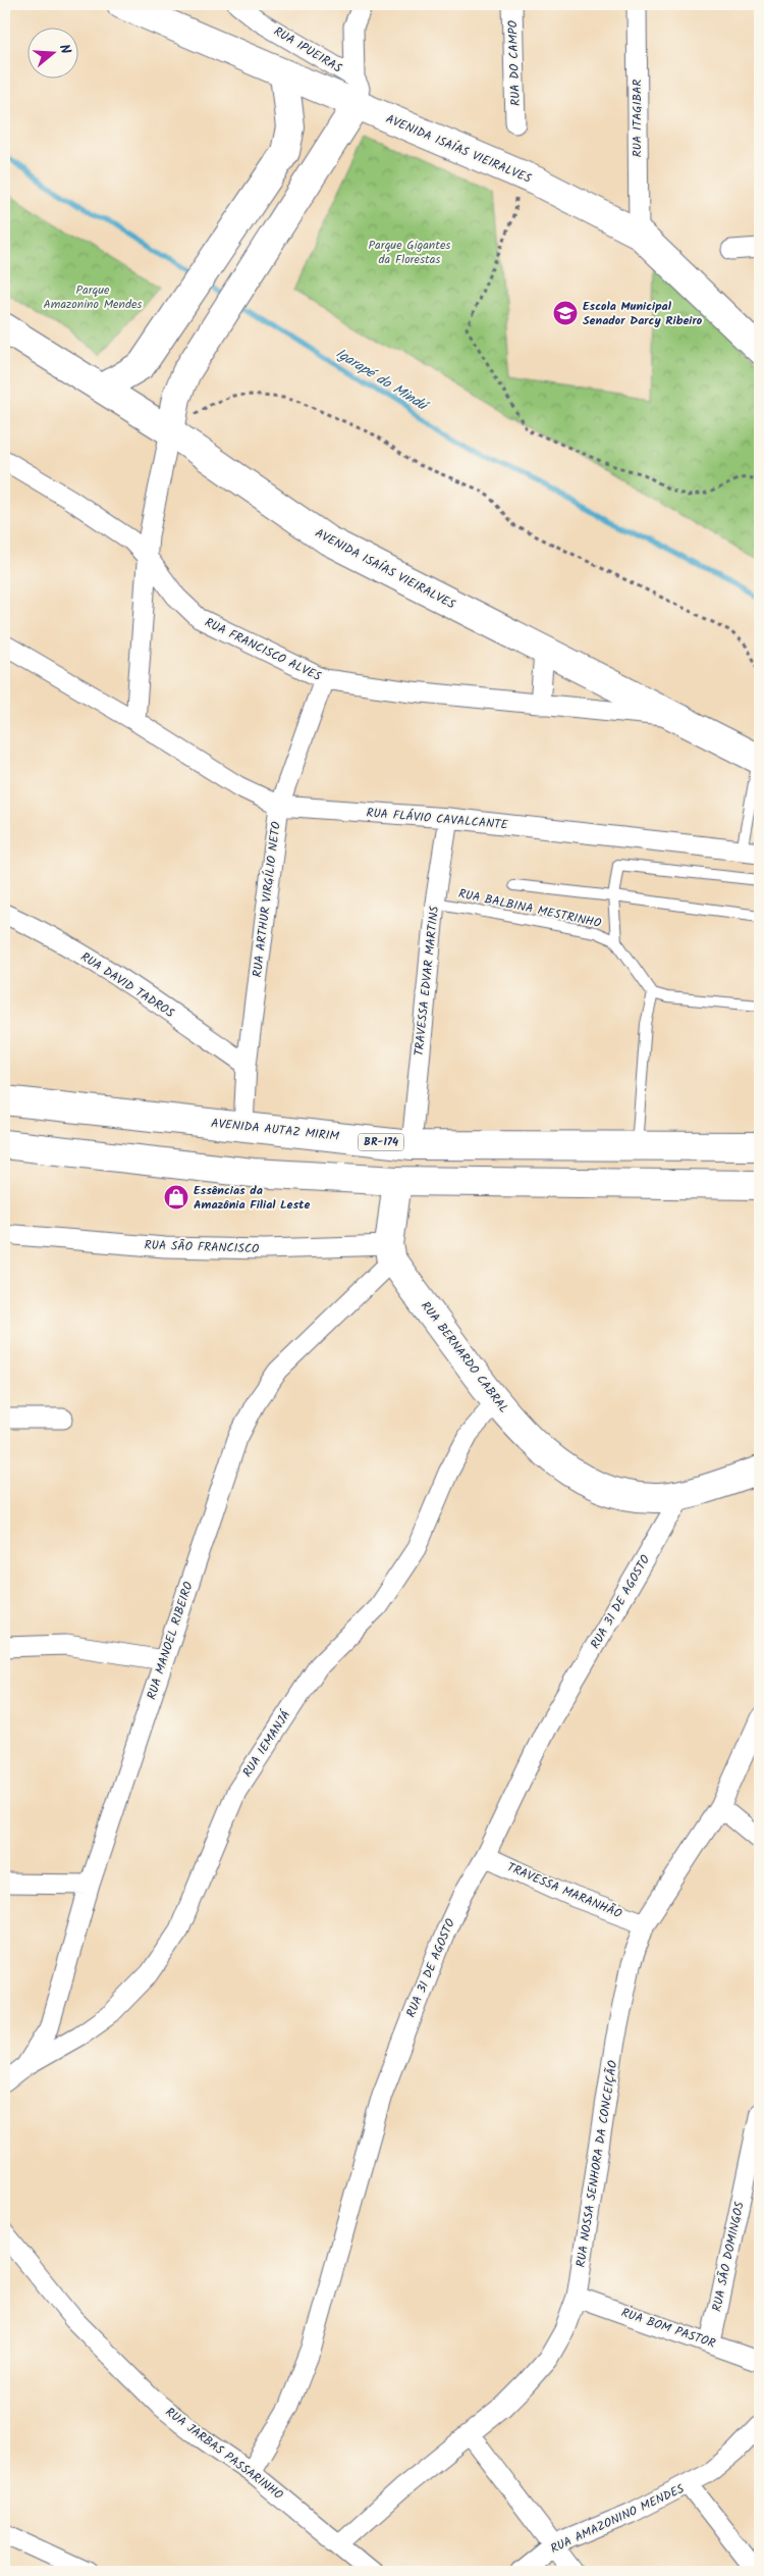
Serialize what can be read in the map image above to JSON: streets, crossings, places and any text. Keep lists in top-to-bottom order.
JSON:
{
  "streets": {
    "main road": [
      "AVENIDA ISAÍAS VIEIRALVES",
      "AVENIDA AUTAZ MIRIM",
      "BR-174",
      "RUA BERNARDO CABRAL"
    ],
    "street": [
      "RUA IPUEIRAS",
      "RUA DO CAMPO",
      "RUA ITAGIBAR",
      "RUA FRANCISCO ALVES",
      "RUA FLÁVIO CAVALCANTE",
      "RUA ARTHUR VIRGÍLIO NETO",
      "TRAVESSA EDVAR MARTINS",
      "RUA DAVID TADROS",
      "RUA SÃO FRANCISCO",
      "RUA 31 DE AGOSTO",
      "RUA MANOEL RIBEIRO",
      "RUA IEMANJÁ",
      "TRAVESSA MARANHÃO",
      "RUA NOSSA SENHORA DA CONCEIÇÃO",
      "RUA SÃO DOMINGOS",
      "RUA BOM PASTOR",
      "RUA JARBAS PASSARINHO",
      "RUA AMAZONINO MENDES"
    ],
    "lane": ["RUA BALBINA MESTRINHO"]
  },
  "crossings": [
    ["RUA IPUEIRAS", "AVENIDA ISAÍAS VIEIRALVES"],
    ["RUA ITAGIBAR", "AVENIDA ISAÍAS VIEIRALVES"],
    ["AVENIDA ISAÍAS VIEIRALVES", "RUA FRANCISCO ALVES"],
    ["RUA FRANCISCO ALVES", "RUA ARTHUR VIRGÍLIO NETO"],
    ["RUA FLÁVIO CAVALCANTE", "RUA ARTHUR VIRGÍLIO NETO"],
    ["RUA FLÁVIO CAVALCANTE", "TRAVESSA EDVAR MARTINS"],
    ["RUA ARTHUR VIRGÍLIO NETO", "RUA DAVID TADROS"],
    ["RUA ARTHUR VIRGÍLIO NETO", "AVENIDA AUTAZ MIRIM"],
    ["RUA BALBINA MESTRINHO", "TRAVESSA EDVAR MARTINS"],
    ["TRAVESSA EDVAR MARTINS", "AVENIDA AUTAZ MIRIM"],
    ["RUA SÃO FRANCISCO", "RUA BERNARDO CABRAL"],
    ["RUA SÃO FRANCISCO", "RUA MANOEL RIBEIRO"],
    ["RUA BERNARDO CABRAL", "RUA 31 DE AGOSTO"],
    ["RUA BERNARDO CABRAL", "RUA MANOEL RIBEIRO"],
    ["RUA BERNARDO CABRAL", "RUA IEMANJÁ"],
    ["RUA 31 DE AGOSTO", "TRAVESSA MARANHÃO"],
    ["RUA 31 DE AGOSTO", "RUA JARBAS PASSARINHO"],
    ["RUA MANOEL RIBEIRO", "RUA IEMANJÁ"],
    ["TRAVESSA MARANHÃO", "RUA NOSSA SENHORA DA CONCEIÇÃO"],
    ["RUA NOSSA SENHORA DA CONCEIÇÃO", "RUA BOM PASTOR"],
    ["RUA NOSSA SENHORA DA CONCEIÇÃO", "RUA JARBAS PASSARINHO"],
    ["RUA SÃO DOMINGOS", "RUA BOM PASTOR"]
  ],
  "water": ["Igarapé do Mindú"],
  "parks": ["Parque Gigantes da Florestas", "Parque Amazonino Mendes"],
  "places": {
    "school or university": ["Escola Municipal Senador Darcy Ribeiro"],
    "shop": ["Essências da Amazônia Filial Leste"]
  },
  "north": "right"
}
